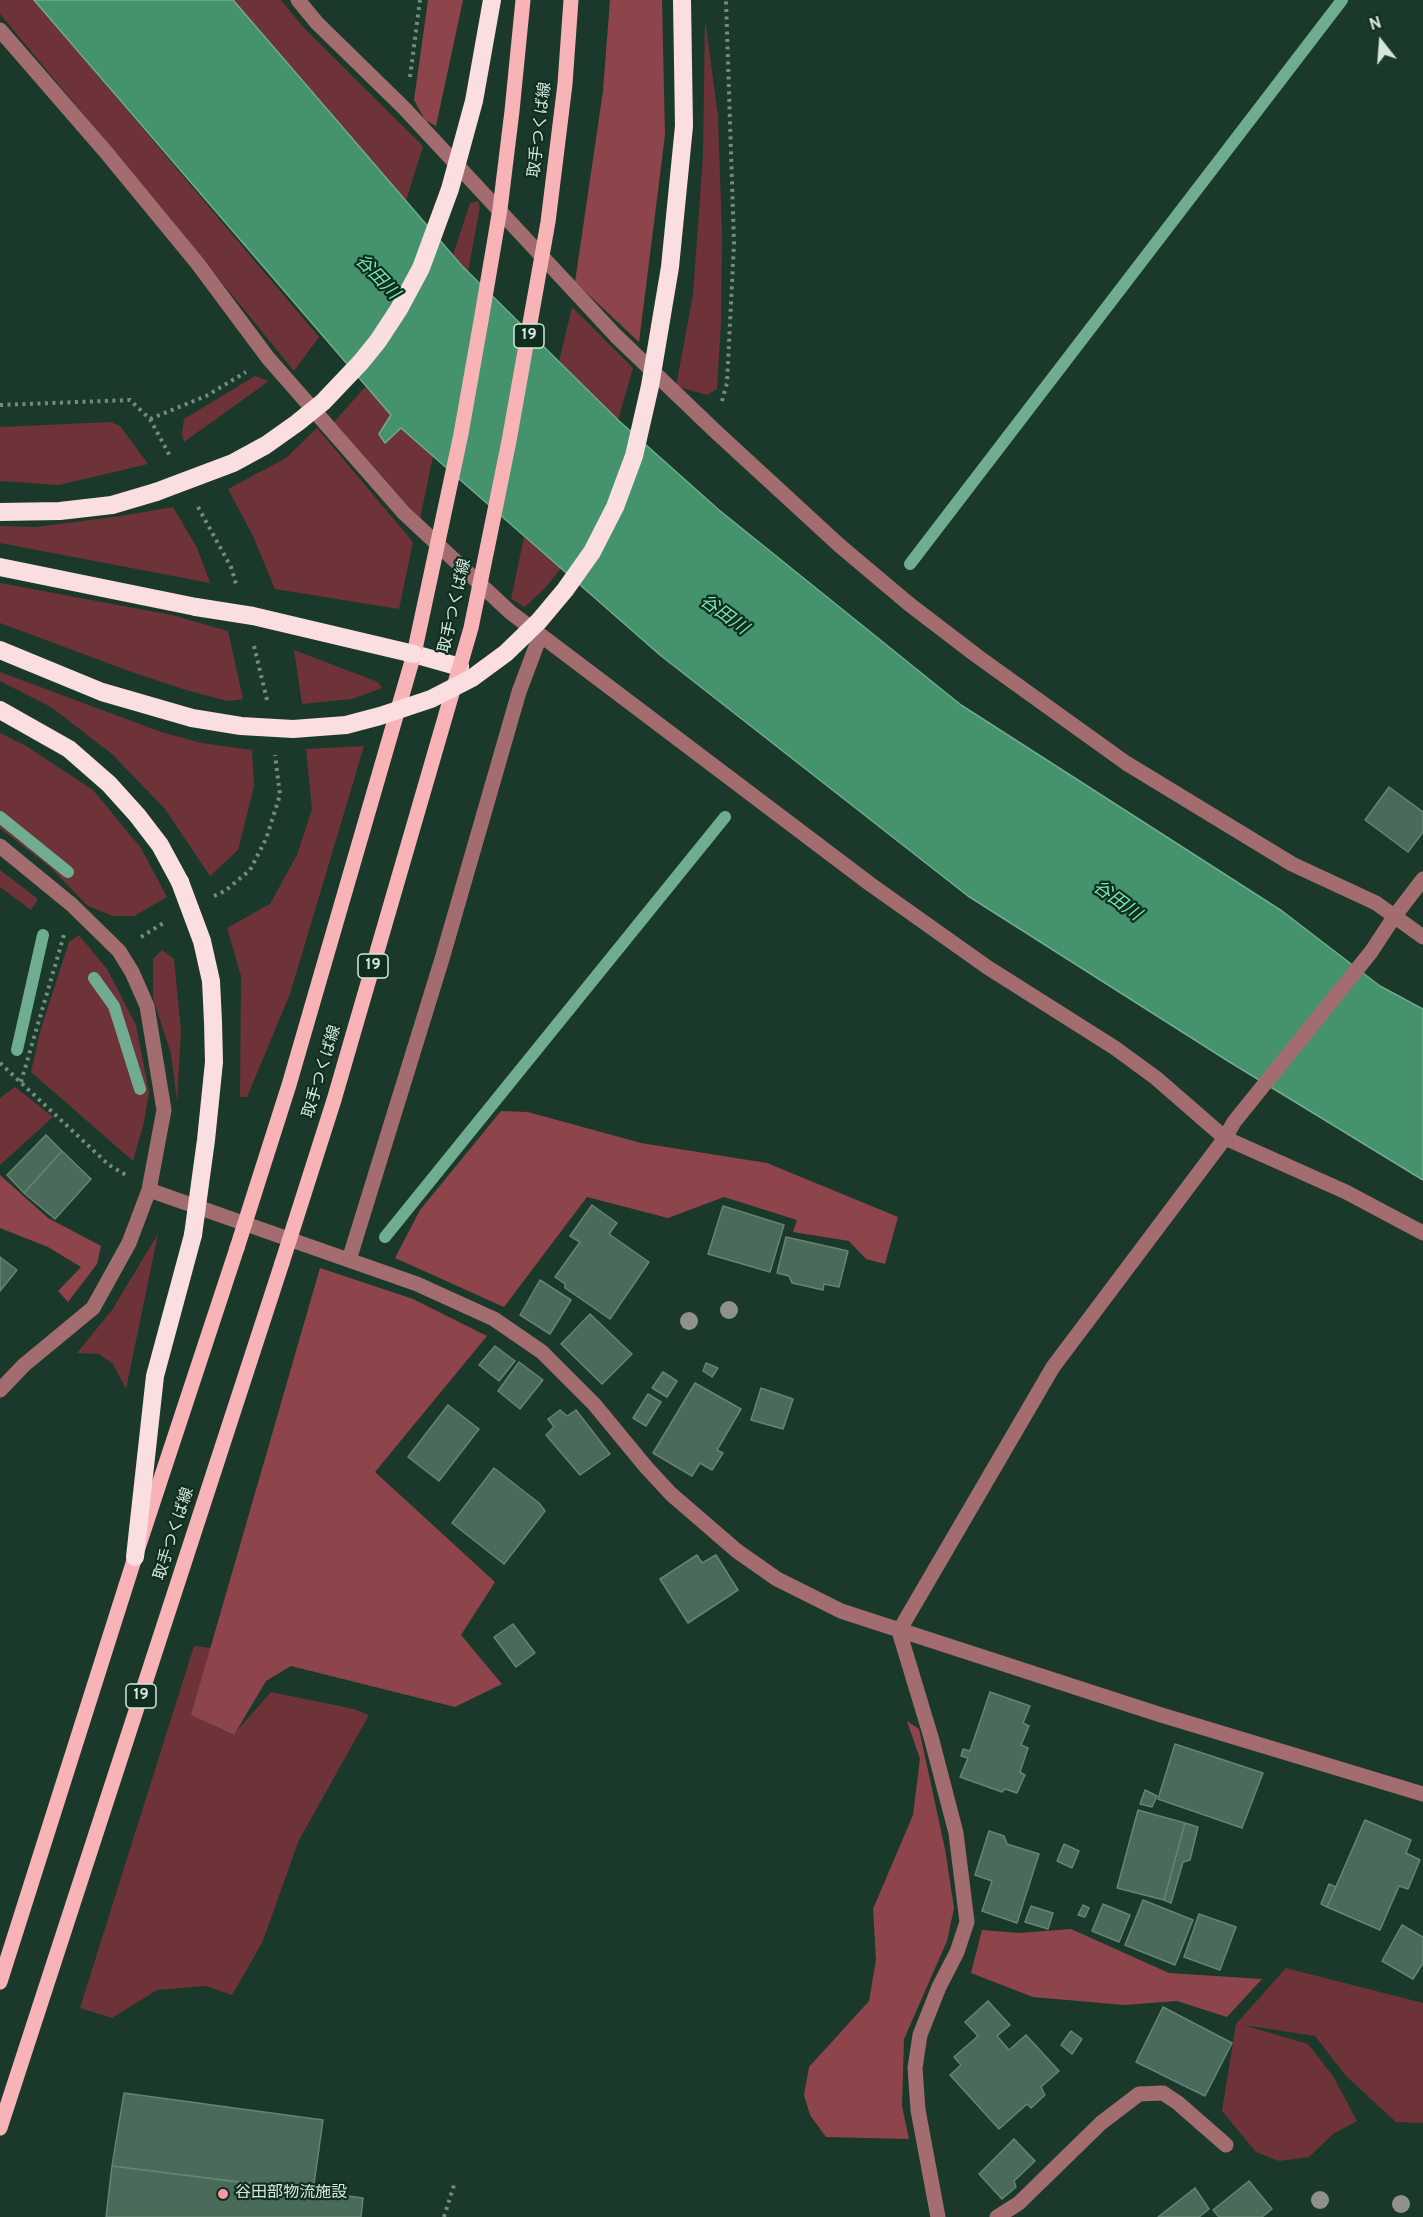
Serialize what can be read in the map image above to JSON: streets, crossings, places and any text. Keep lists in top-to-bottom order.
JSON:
{
  "streets": {
    "main road": ["取手つくば線", "19"]
  },
  "water": ["谷田川"],
  "places": ["谷田部物流施設"],
  "north": "top"
}
